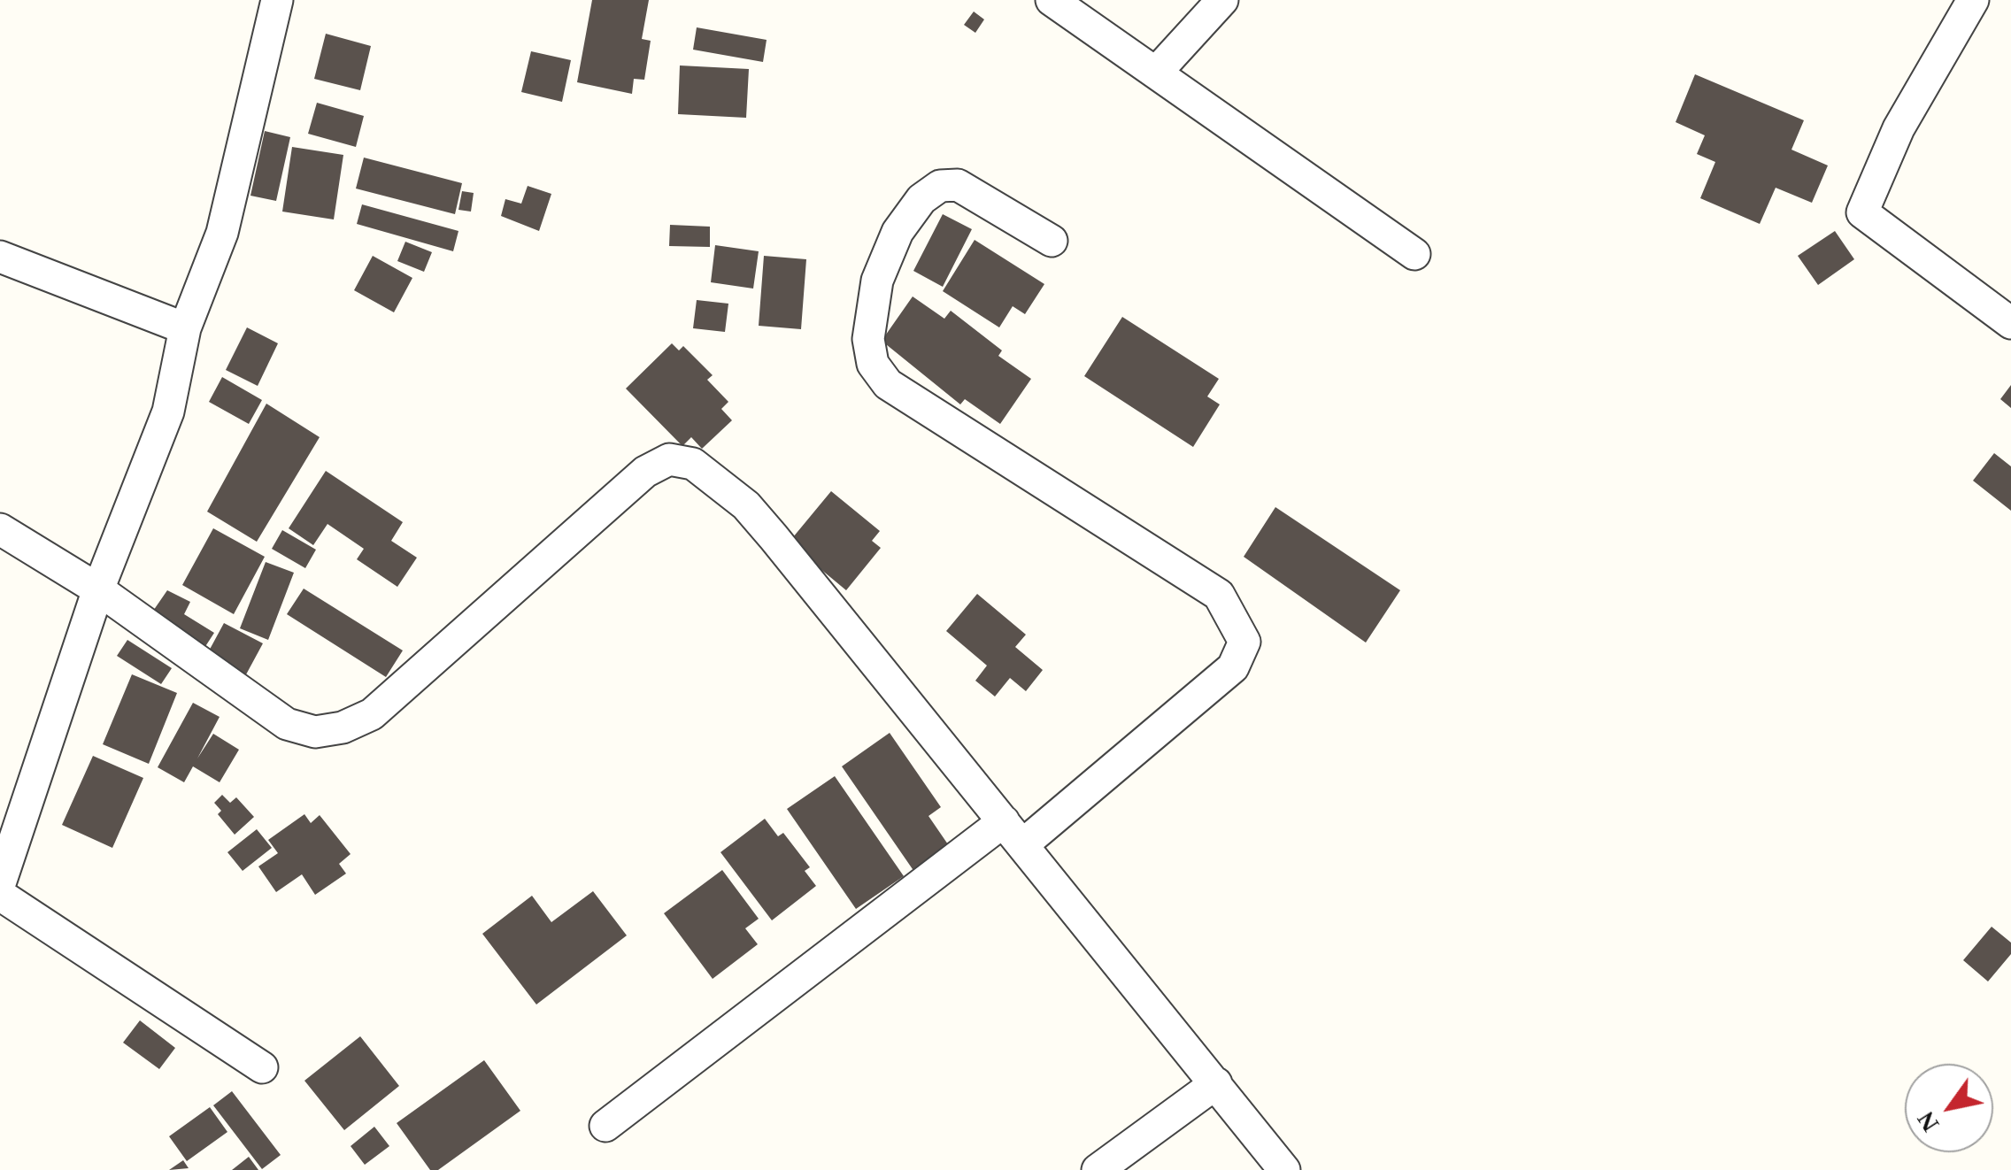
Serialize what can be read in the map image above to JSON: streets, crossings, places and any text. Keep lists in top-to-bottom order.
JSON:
{
  "north": "bottom left"
}
